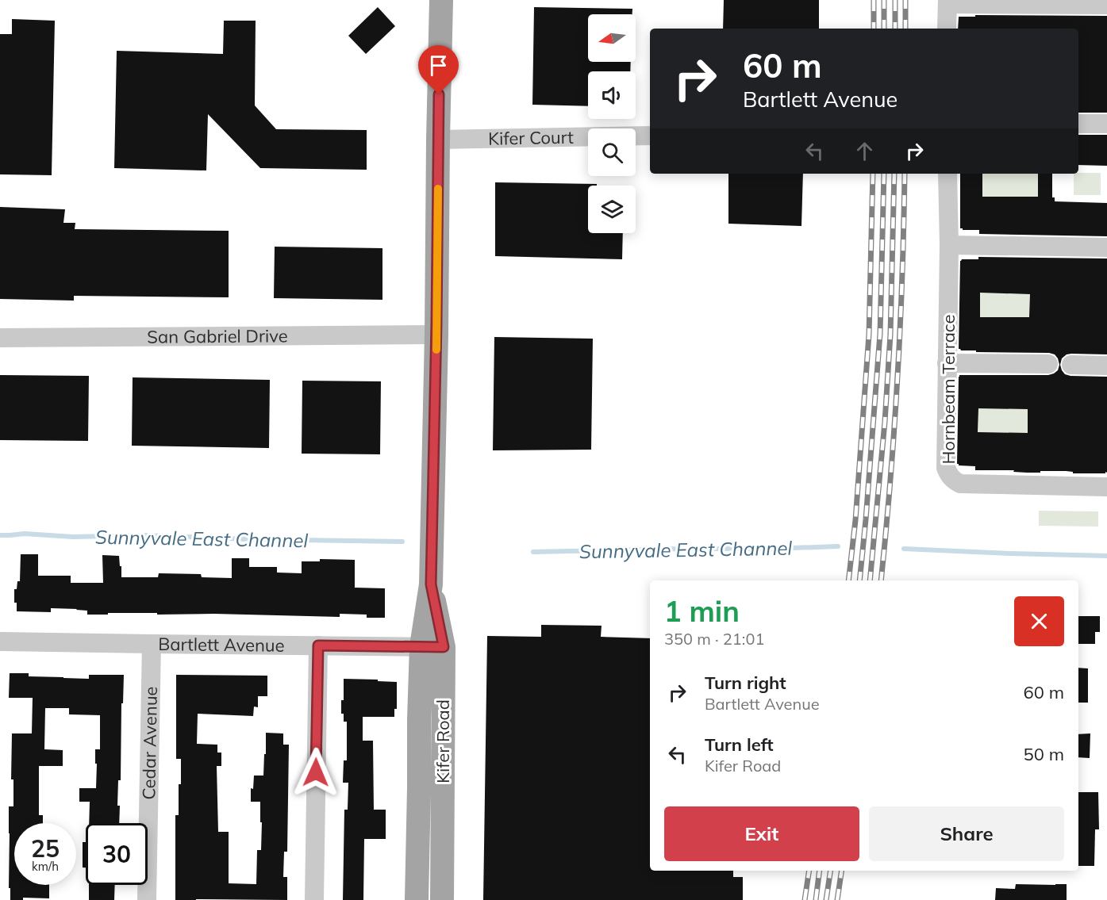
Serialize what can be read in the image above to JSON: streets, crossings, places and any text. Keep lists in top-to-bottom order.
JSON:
{
  "streets": {
    "main road": ["Kifer Road"],
    "street": [
      "Kifer Court",
      "San Gabriel Drive",
      "Hornbeam Terrace",
      "Bartlett Avenue",
      "Cedar Avenue"
    ]
  },
  "crossings": [
    ["Kifer Court", "Kifer Road"],
    ["San Gabriel Drive", "Kifer Road"],
    ["Bartlett Avenue", "Kifer Road"],
    ["Bartlett Avenue", "Cedar Avenue"]
  ],
  "water": ["Sunnyvale East Channel"],
  "north": "left",
  "page": {
    "turn": ["60 m", "Bartlett Avenue"],
    "heading": ["1 min", "350 m · 21:01"],
    "list": [
      {
        "name": "Turn right",
        "note": "Bartlett Avenue",
        "value": "60 m"
      },
      {
        "name": "Turn left",
        "note": "Kifer Road",
        "value": "50 m"
      }
    ],
    "buttons": ["Exit", "Share"],
    "speed": "25 km/h",
    "limit": "30"
  }
}
